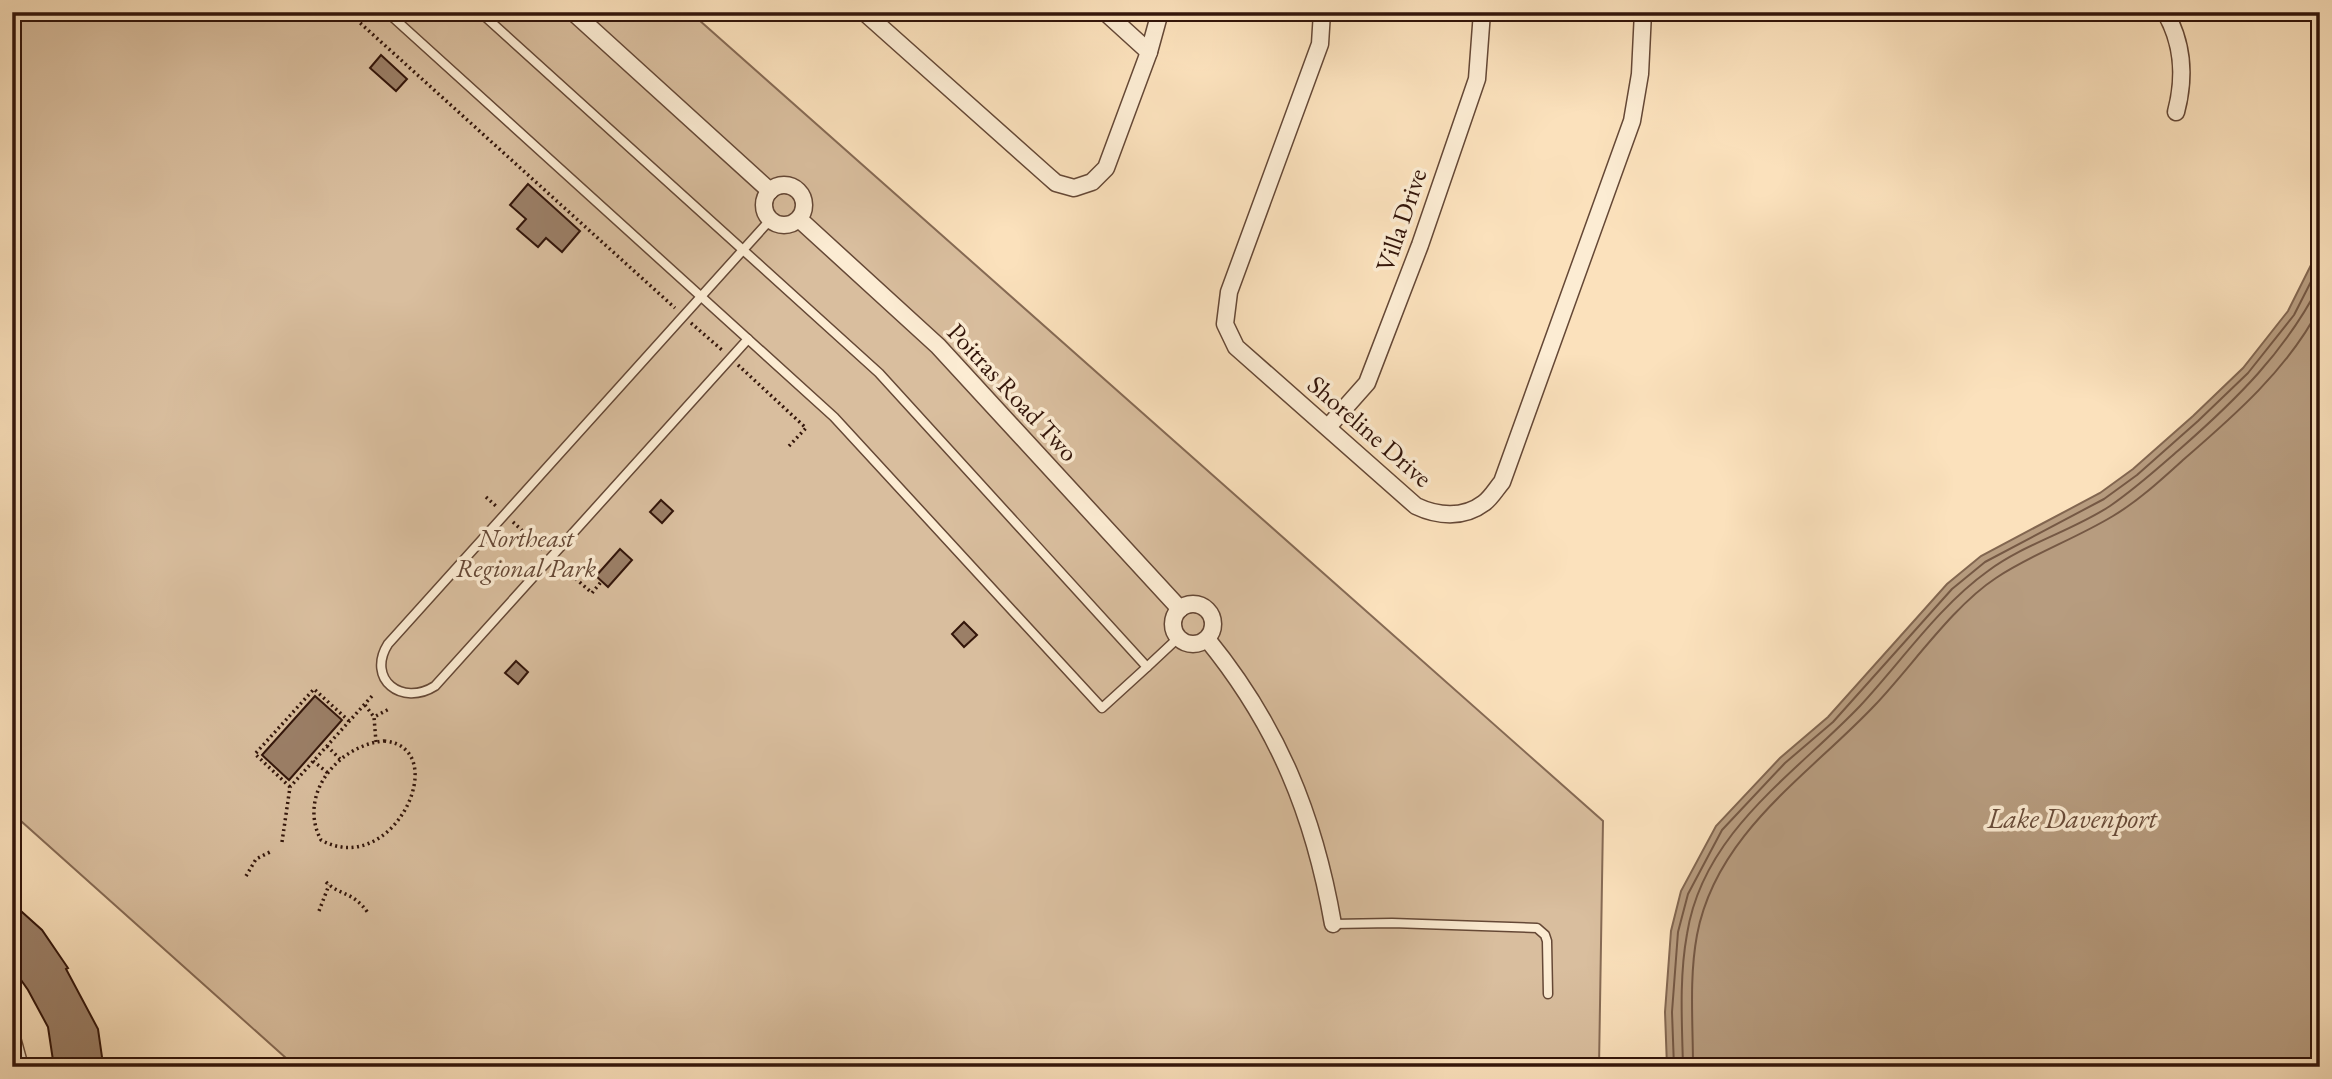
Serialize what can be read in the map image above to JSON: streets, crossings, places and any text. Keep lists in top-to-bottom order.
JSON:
{
  "streets": {
    "street": ["Villa Drive", "Poitras Road Two", "Shoreline Drive"]
  },
  "crossings": [
    ["Villa Drive", "Shoreline Drive"]
  ],
  "water": ["Lake Davenport"],
  "parks": ["Northeast Regional Park"]
}
